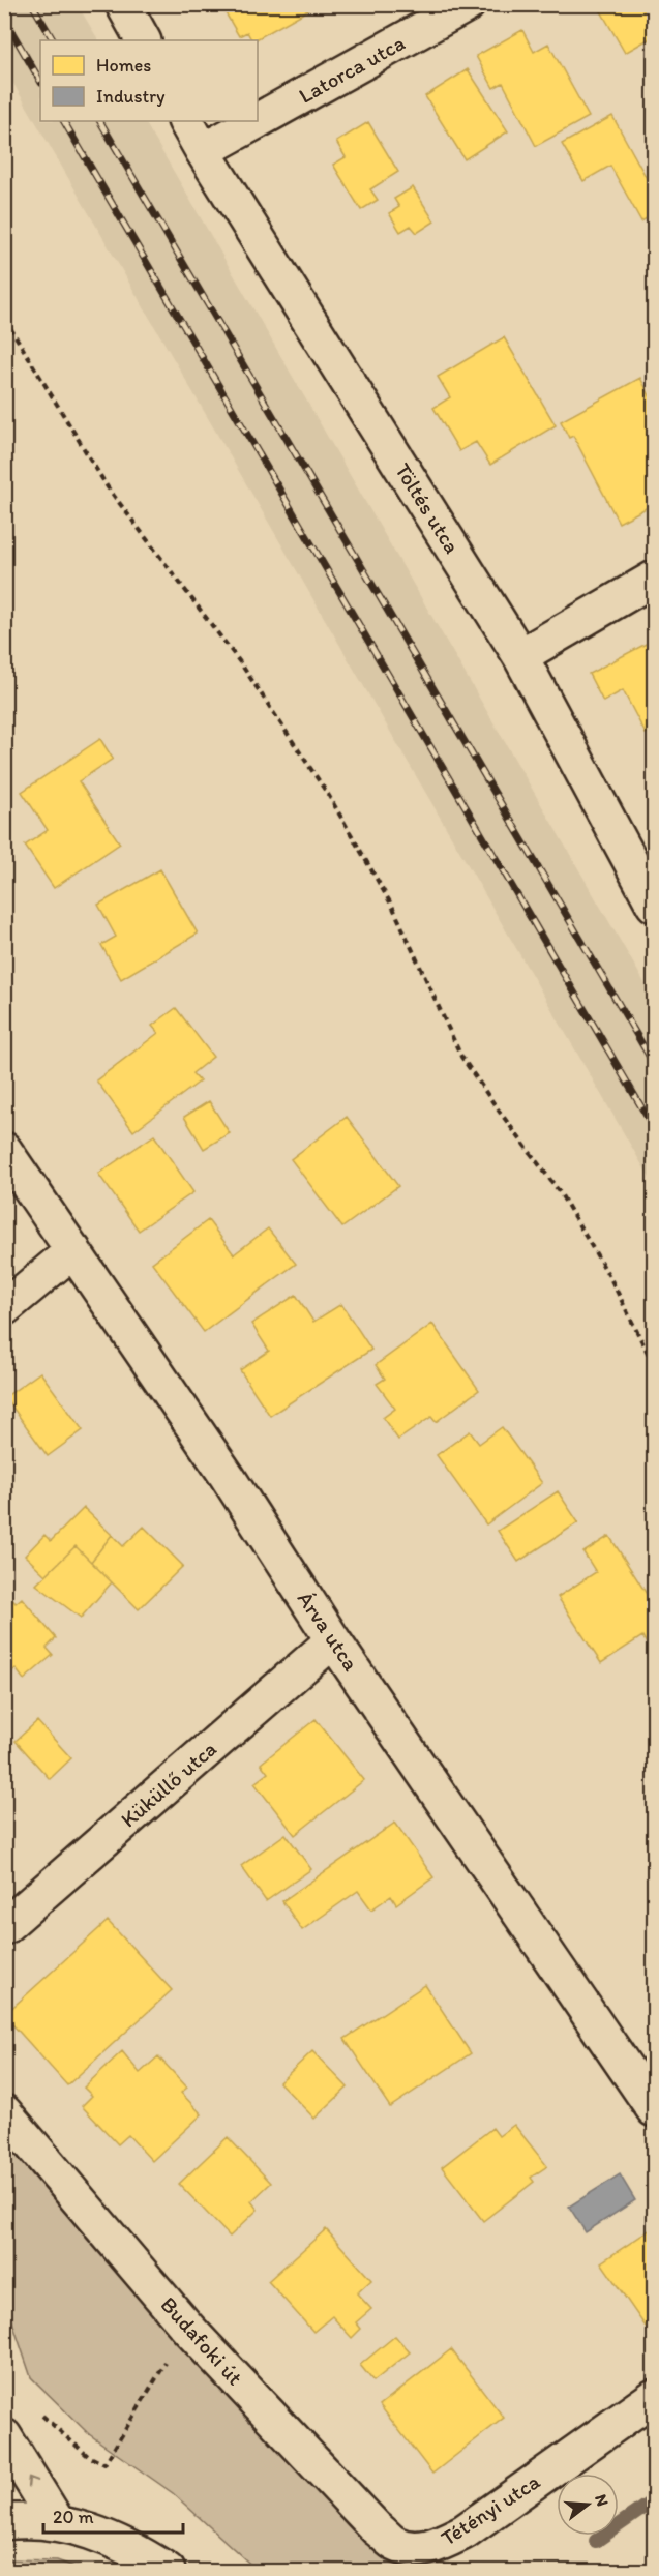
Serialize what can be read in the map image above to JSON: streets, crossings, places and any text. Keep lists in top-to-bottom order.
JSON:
{
  "streets": {
    "street": [
      "Latorca utca",
      "Töltés utca",
      "Árva utca",
      "Küküllő utca",
      "Budafoki út",
      "Tétényi utca"
    ]
  },
  "crossings": [
    ["Latorca utca", "Töltés utca"],
    ["Árva utca", "Küküllő utca"],
    ["Budafoki út", "Tétényi utca"]
  ],
  "legend": ["Homes", "Industry"],
  "scale_bar": "20 m",
  "north": "right"
}
